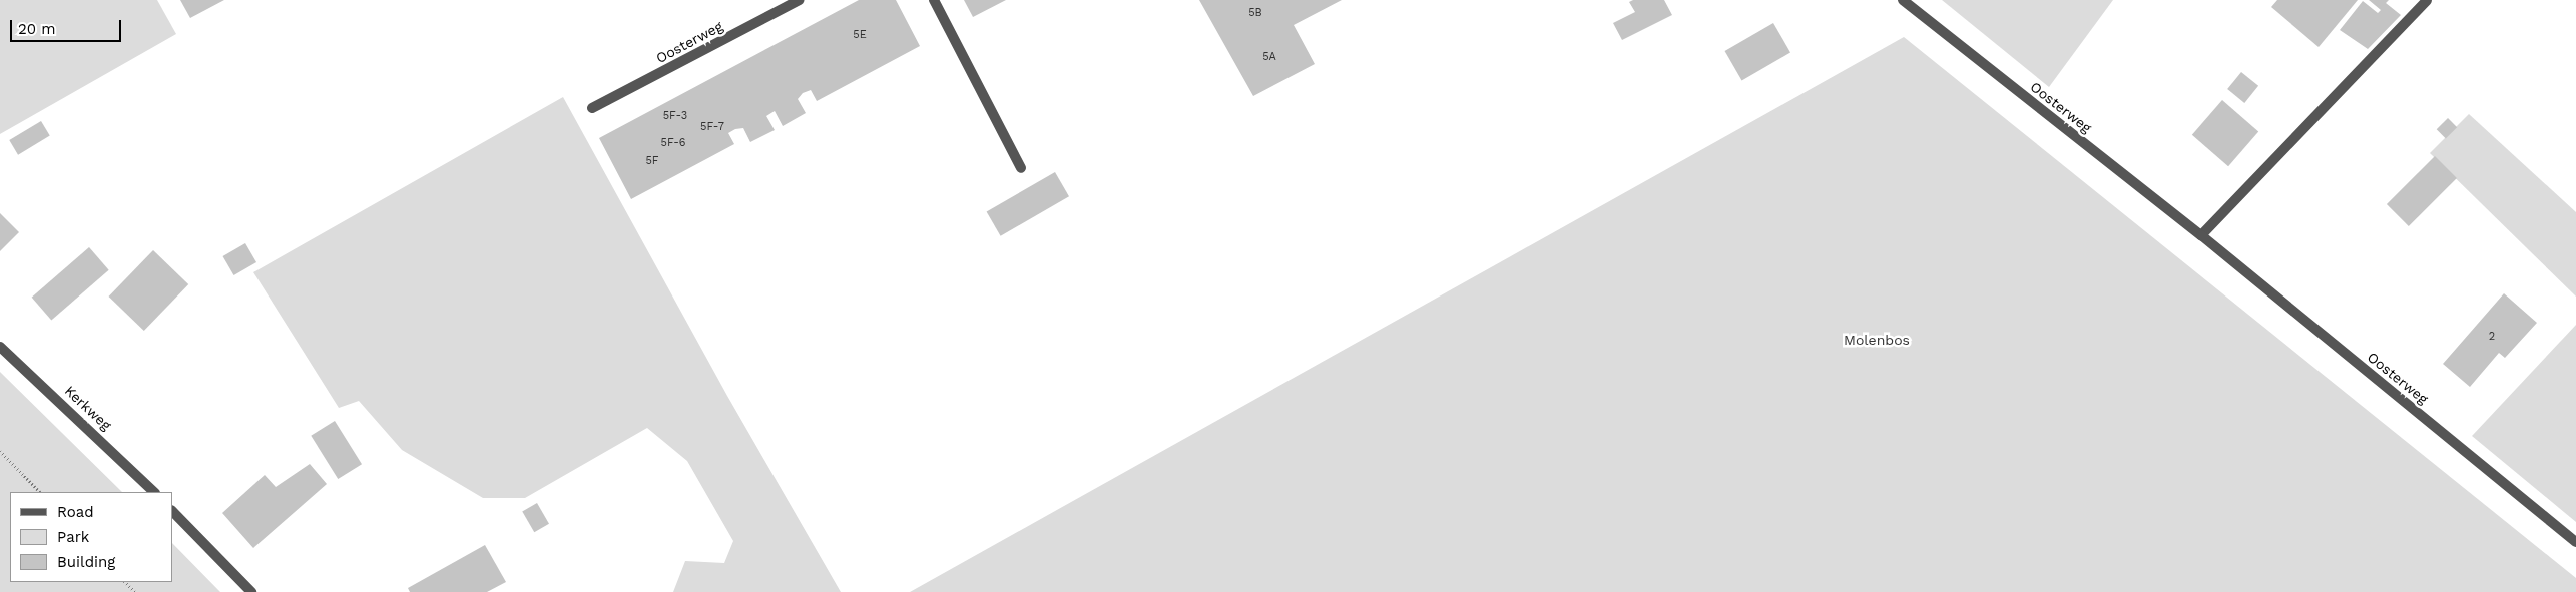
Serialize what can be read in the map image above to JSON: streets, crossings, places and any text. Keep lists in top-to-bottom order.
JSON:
{
  "streets": {
    "street": ["Oosterweg", "Kerkweg"]
  },
  "parks": ["Molenbos"],
  "house_numbers": [
    "5B",
    "5E",
    "5A",
    "5F-3",
    "5F-7",
    "5F-6",
    "5F",
    "2"
  ],
  "legend": ["Road", "Park", "Building"],
  "scale_bar": "20 m"
}
